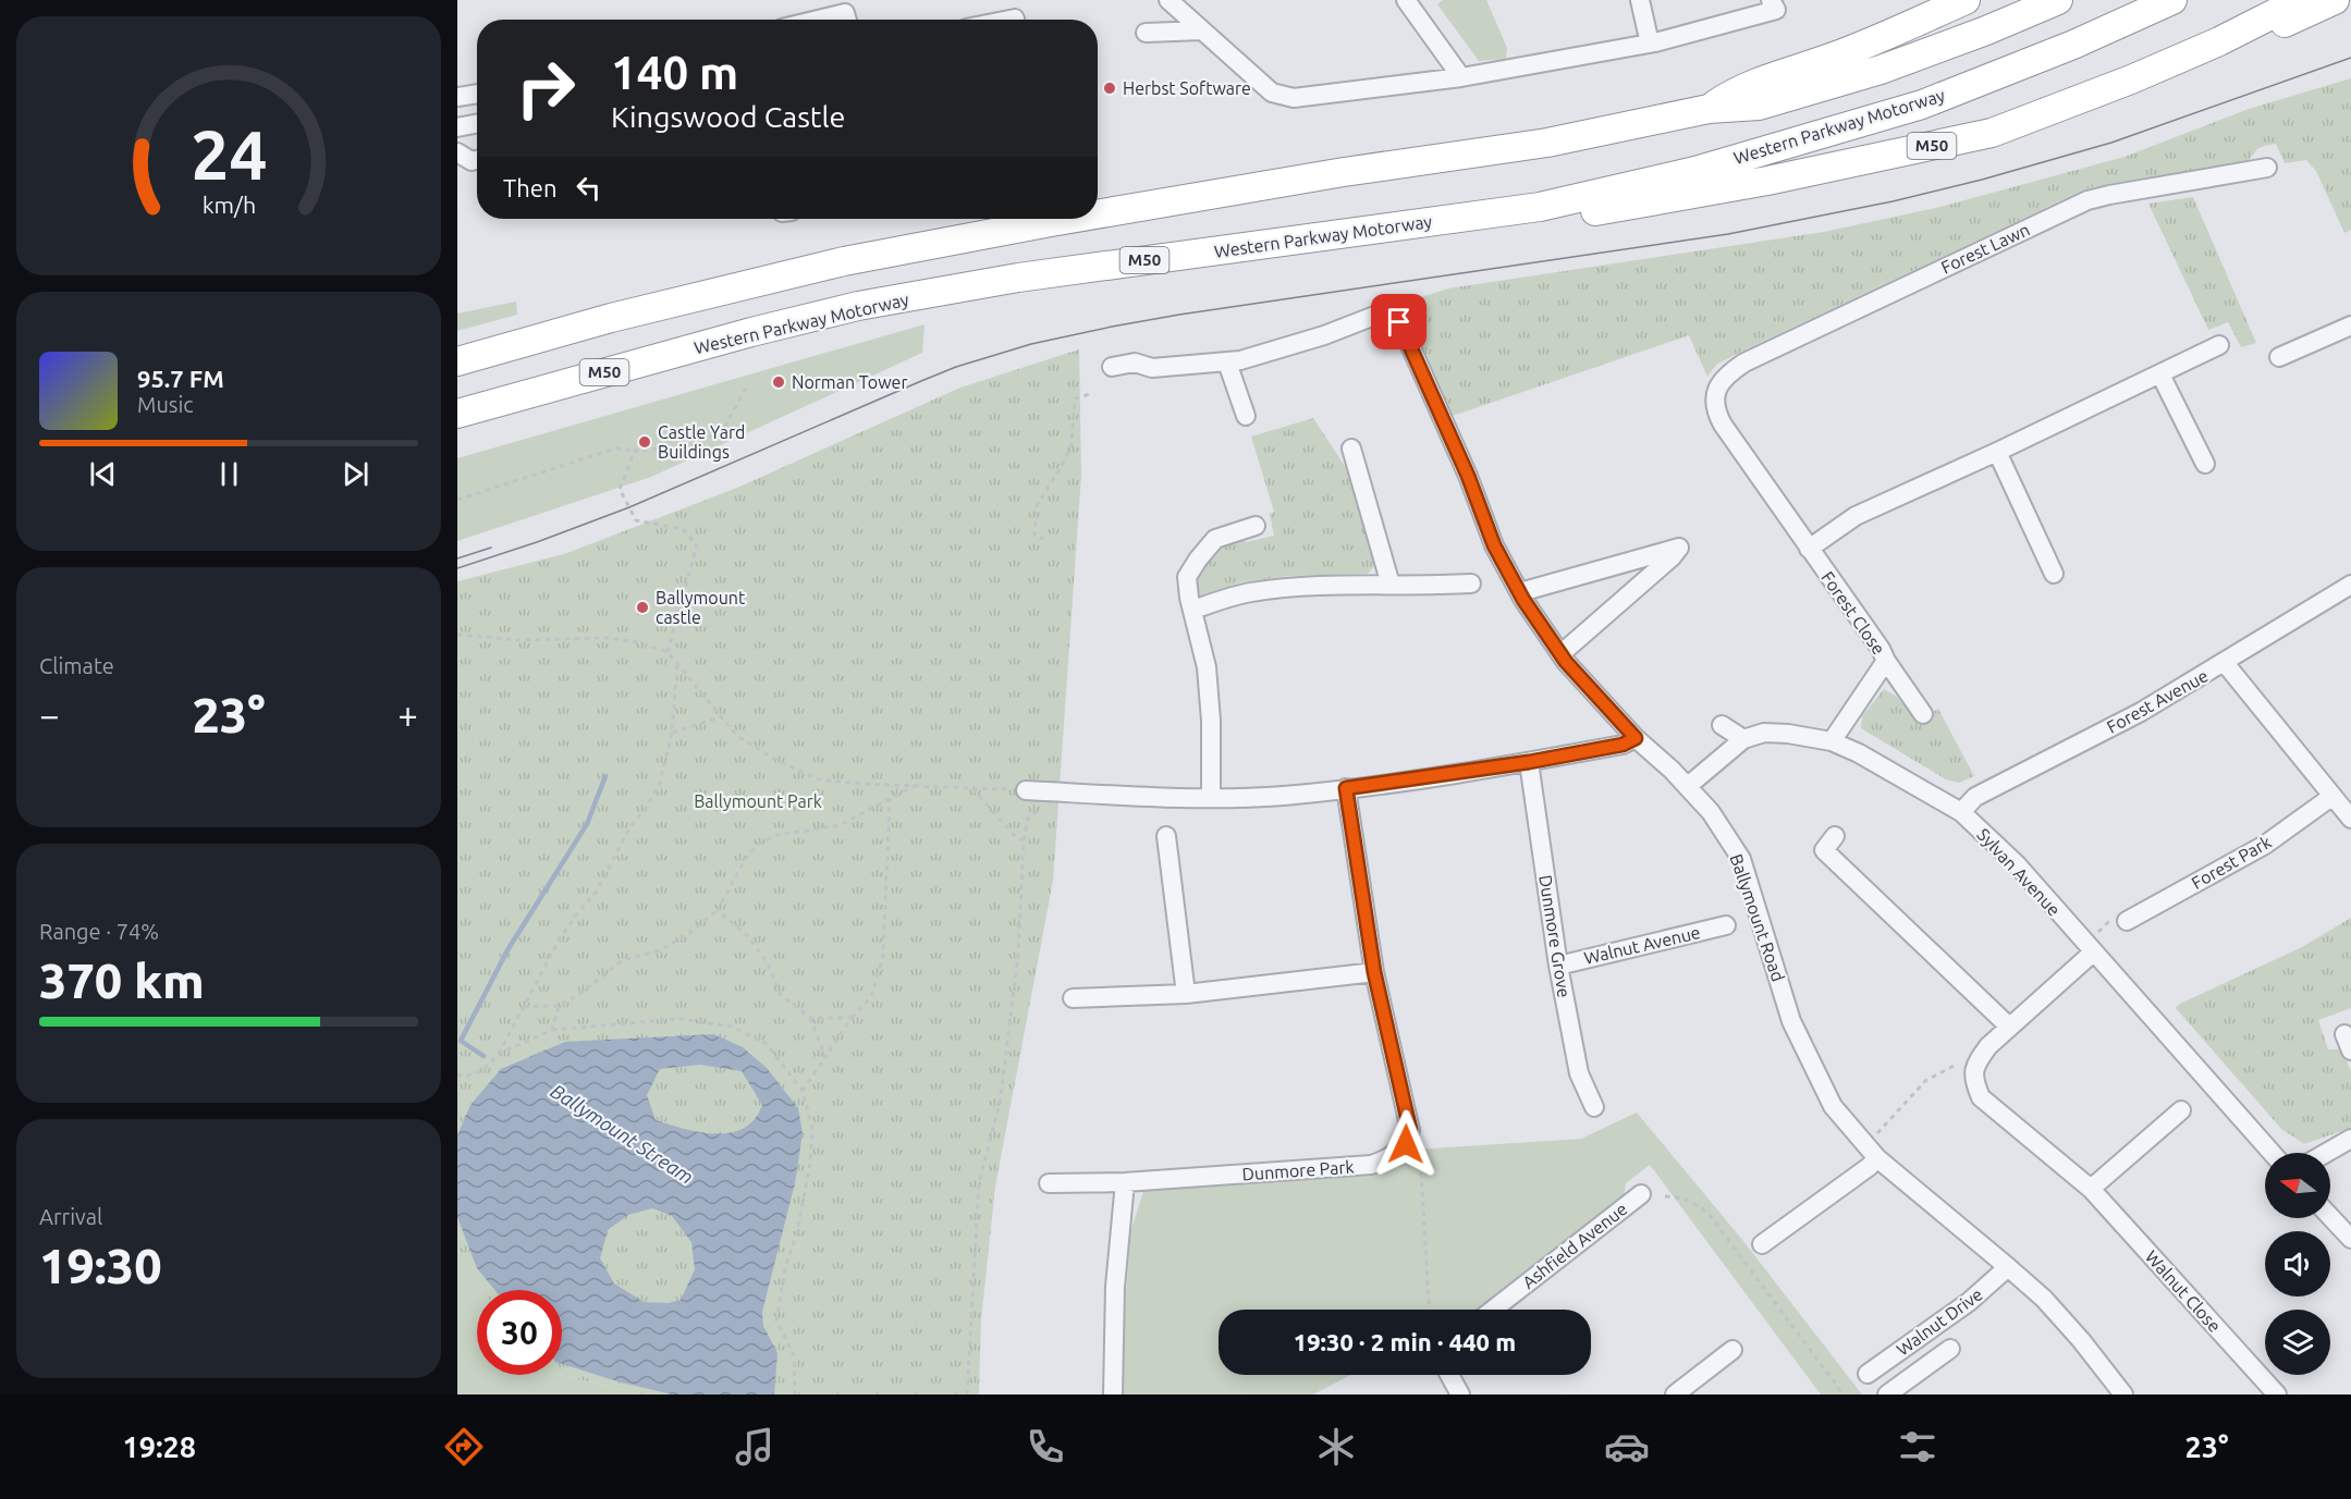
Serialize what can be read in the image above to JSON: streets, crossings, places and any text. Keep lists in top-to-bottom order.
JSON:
{
  "streets": {
    "highway": ["Western Parkway Motorway", "M50"],
    "street": [
      "Forest Lawn",
      "Forest Close",
      "Forest Avenue",
      "Forest Park",
      "Sylvan Avenue",
      "Ballymount Road",
      "Dunmore Grove",
      "Walnut Avenue",
      "Dunmore Park",
      "Ashfield Avenue",
      "Walnut Close",
      "Walnut Drive"
    ]
  },
  "crossings": [
    ["Western Parkway Motorway", "M50"],
    ["Forest Lawn", "Forest Close"],
    ["Forest Close", "Sylvan Avenue"],
    ["Forest Avenue", "Sylvan Avenue"],
    ["Sylvan Avenue", "Ballymount Road"],
    ["Sylvan Avenue", "Walnut Close"],
    ["Ballymount Road", "Walnut Drive"],
    ["Dunmore Grove", "Walnut Avenue"]
  ],
  "water": ["Ballymount Stream"],
  "parks": ["Ballymount Park"],
  "places": [
    "Herbst Software",
    "Norman Tower",
    "Castle Yard Buildings",
    "Ballymount castle"
  ],
  "north": "left",
  "page": {
    "turn": ["140 m", "Kingswood Castle"],
    "then": "Then",
    "song": ["95.7 FM", "Music"],
    "tile": [
      "Climate",
      ["Range · 74%", "370 km"],
      ["Arrival", "19:30"]
    ],
    "heat": ["−", "23°", "+"],
    "limit": "30",
    "trip": "19:30 · 2 min · 440 m",
    "tabs": ["19:28", "23°"],
    "gauge": ["24", "km/h"]
  }
}
